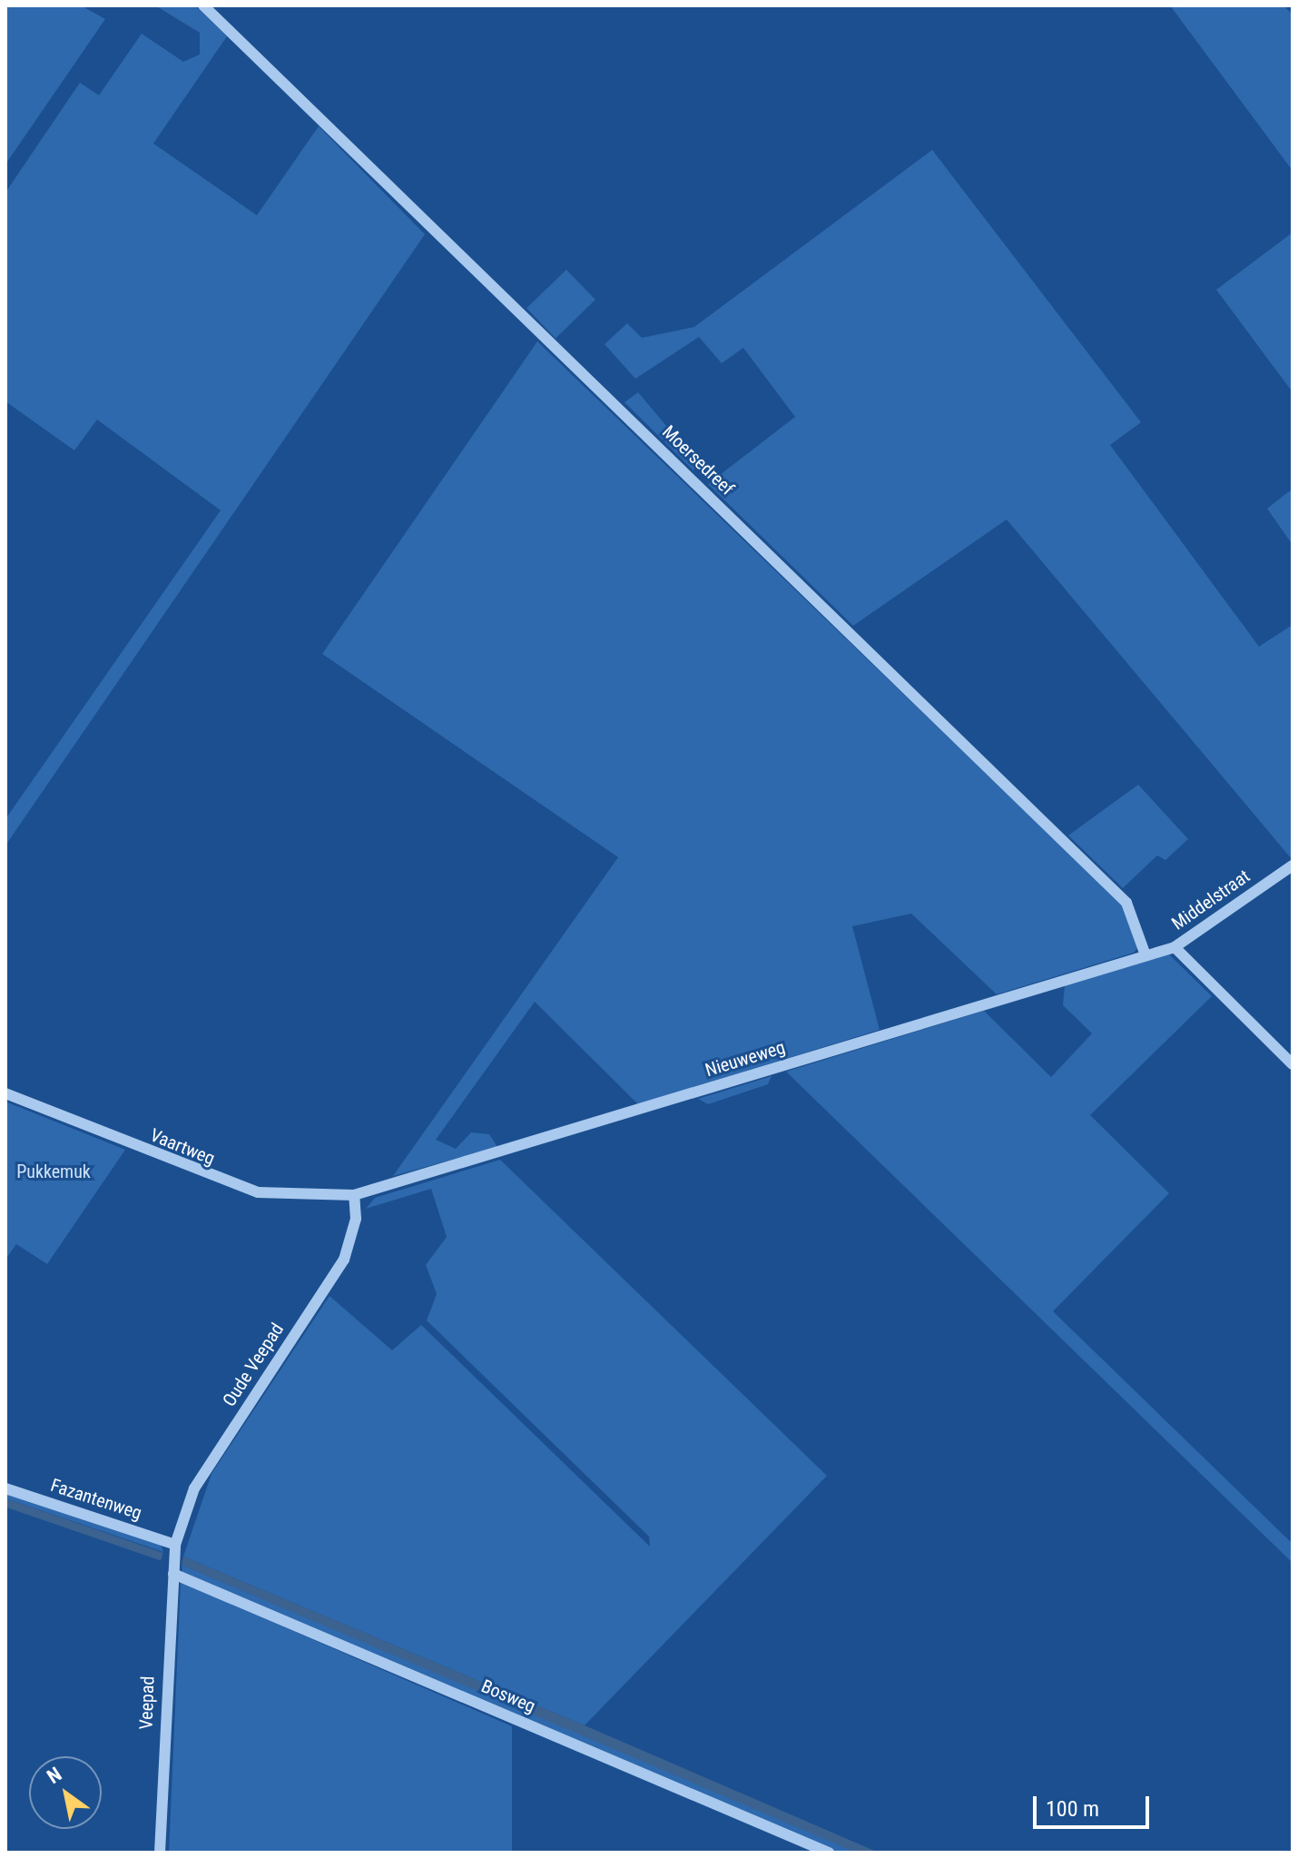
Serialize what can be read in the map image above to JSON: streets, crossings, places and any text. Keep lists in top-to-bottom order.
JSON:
{
  "streets": {
    "street": [
      "Moersedreef",
      "Middelstraat",
      "Nieuweweg",
      "Vaartweg",
      "Oude Veepad",
      "Fazantenweg",
      "Bosweg",
      "Veepad"
    ]
  },
  "crossings": [
    ["Moersedreef", "Middelstraat"],
    ["Moersedreef", "Nieuweweg"],
    ["Middelstraat", "Nieuweweg"],
    ["Nieuweweg", "Vaartweg"],
    ["Nieuweweg", "Oude Veepad"],
    ["Vaartweg", "Oude Veepad"],
    ["Oude Veepad", "Fazantenweg"],
    ["Oude Veepad", "Veepad"],
    ["Fazantenweg", "Veepad"],
    ["Bosweg", "Veepad"]
  ],
  "parks": ["Pukkemuk"],
  "scale_bar": "100 m",
  "north": "top left"
}
